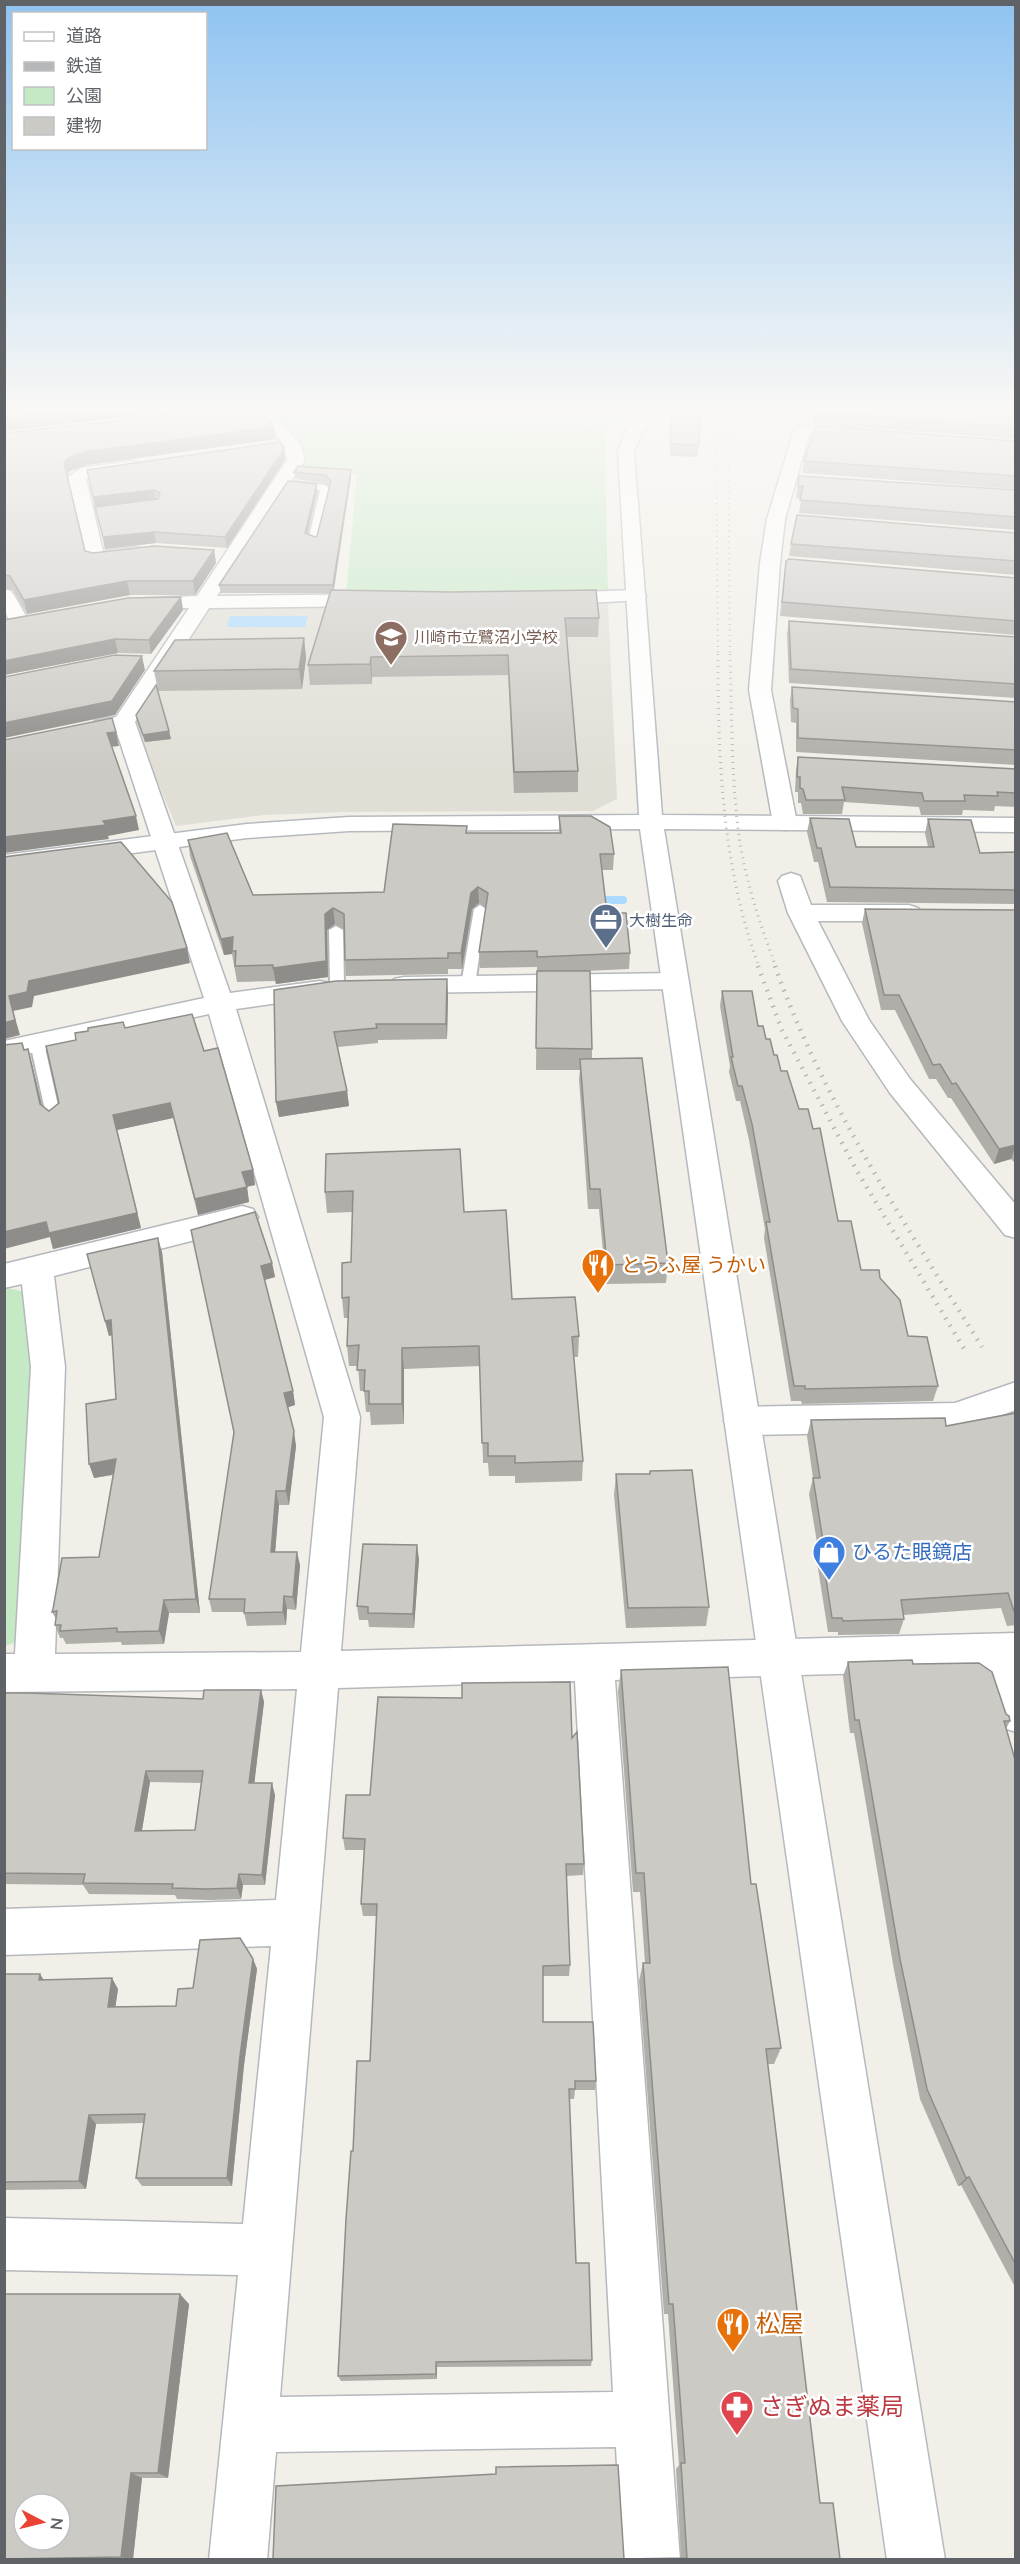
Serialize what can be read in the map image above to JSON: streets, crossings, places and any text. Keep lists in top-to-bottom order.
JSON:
{
  "places": {
    "school or university": ["川崎市立鷺沼小学校"],
    "office": ["大樹生命"],
    "restaurant": ["とうふ屋 うかい", "松屋"],
    "shop": ["ひるた眼鏡店"],
    "pharmacy": ["さぎぬま薬局"]
  },
  "legend": [
    "道路",
    "鉄道",
    "公園",
    "建物"
  ],
  "north": "right"
}
